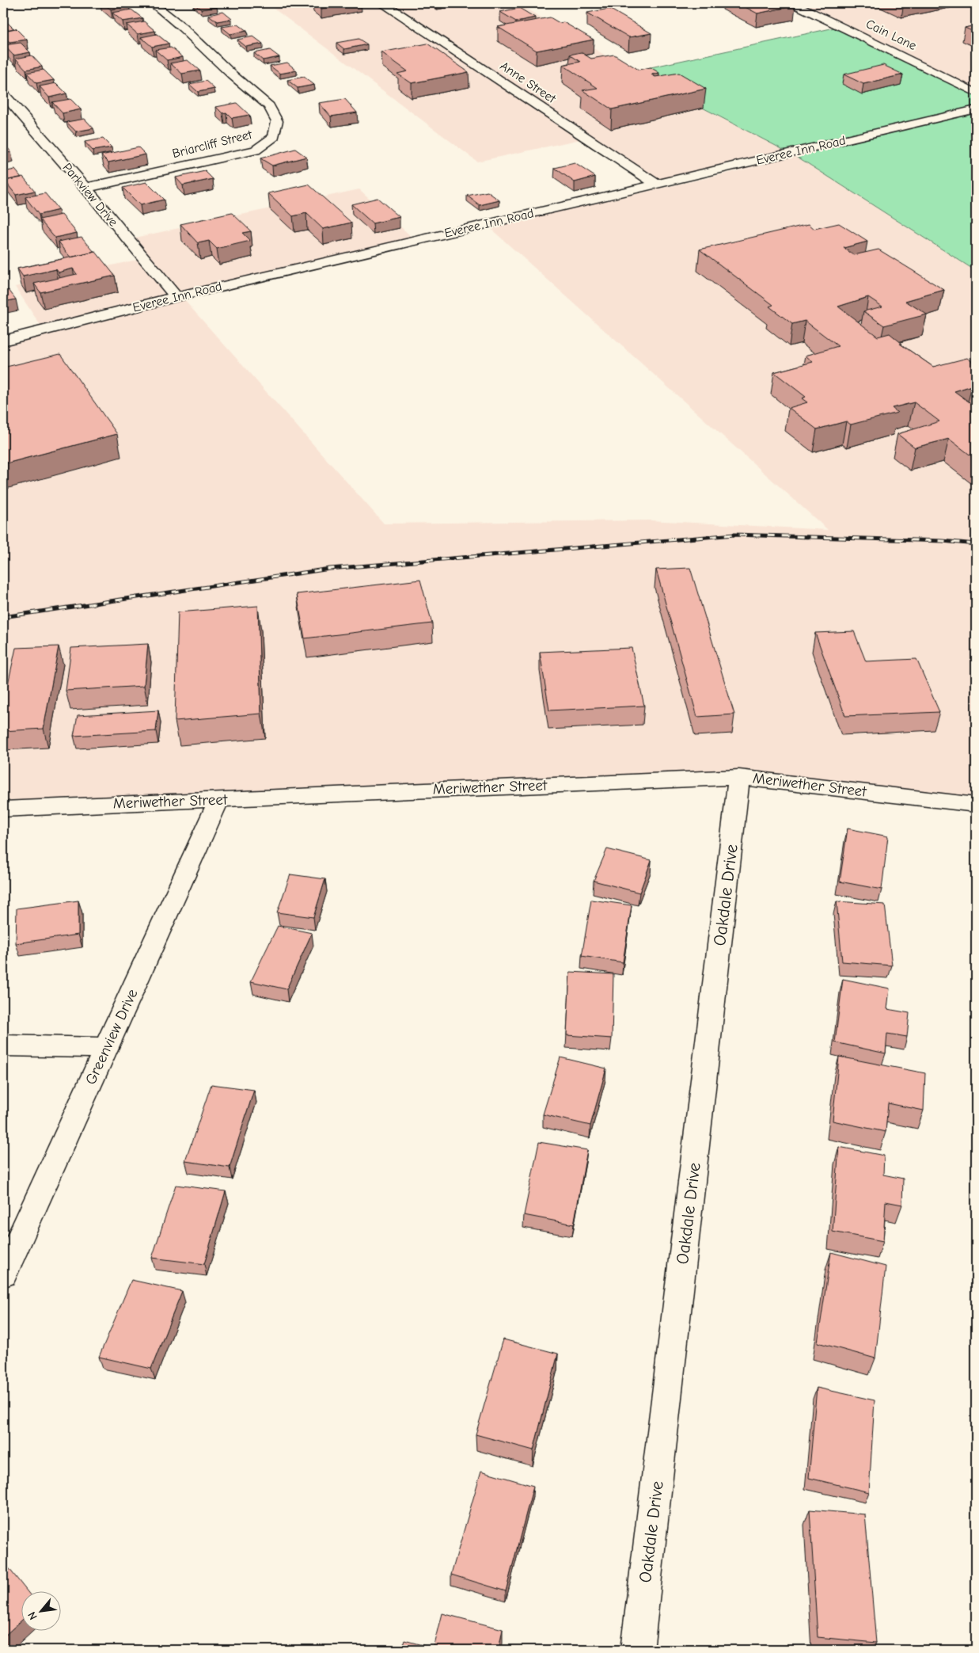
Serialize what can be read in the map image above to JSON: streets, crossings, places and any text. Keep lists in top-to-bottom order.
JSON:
{
  "streets": {
    "street": [
      "Cain Lane",
      "Anne Street",
      "Briarcliff Street",
      "Everee Inn Road",
      "Parkview Drive",
      "Meriwether Street",
      "Oakdale Drive",
      "Greenview Drive"
    ]
  },
  "crossings": [
    ["Anne Street", "Everee Inn Road"],
    ["Briarcliff Street", "Parkview Drive"],
    ["Everee Inn Road", "Parkview Drive"],
    ["Meriwether Street", "Oakdale Drive"],
    ["Meriwether Street", "Greenview Drive"]
  ],
  "north": "bottom left"
}
